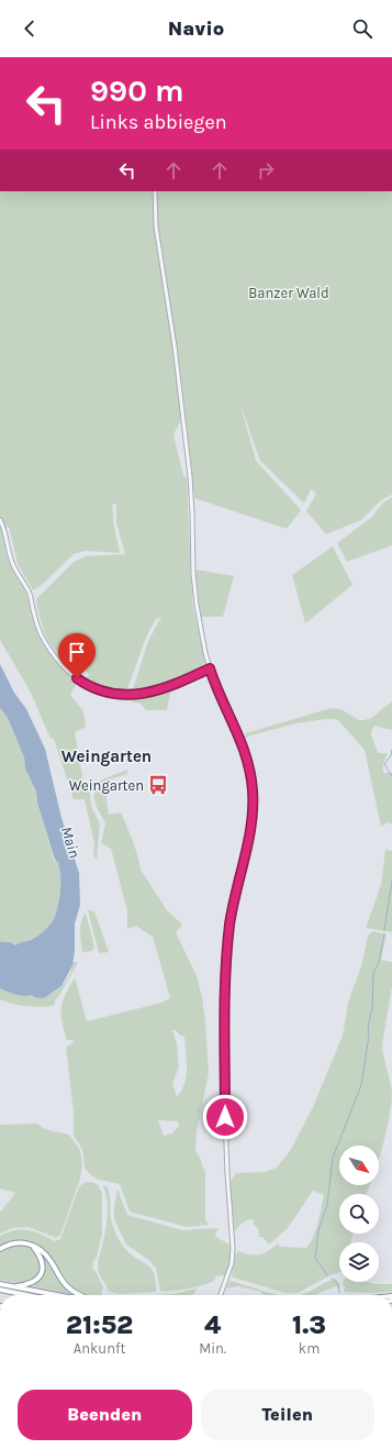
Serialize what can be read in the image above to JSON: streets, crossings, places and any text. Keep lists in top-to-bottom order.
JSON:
{
  "districts": ["Weingarten"],
  "water": ["Main"],
  "parks": ["Banzer Wald"],
  "places": {
    "bus stop": ["Weingarten"]
  },
  "north": "bottom right",
  "page": {
    "header": "Navio",
    "turn": ["990 m", "Links abbiegen"],
    "eta": [
      "21:52",
      "Ankunft",
      "4",
      "Min.",
      "1.3",
      "km"
    ],
    "buttons": ["Beenden", "Teilen"]
  }
}
